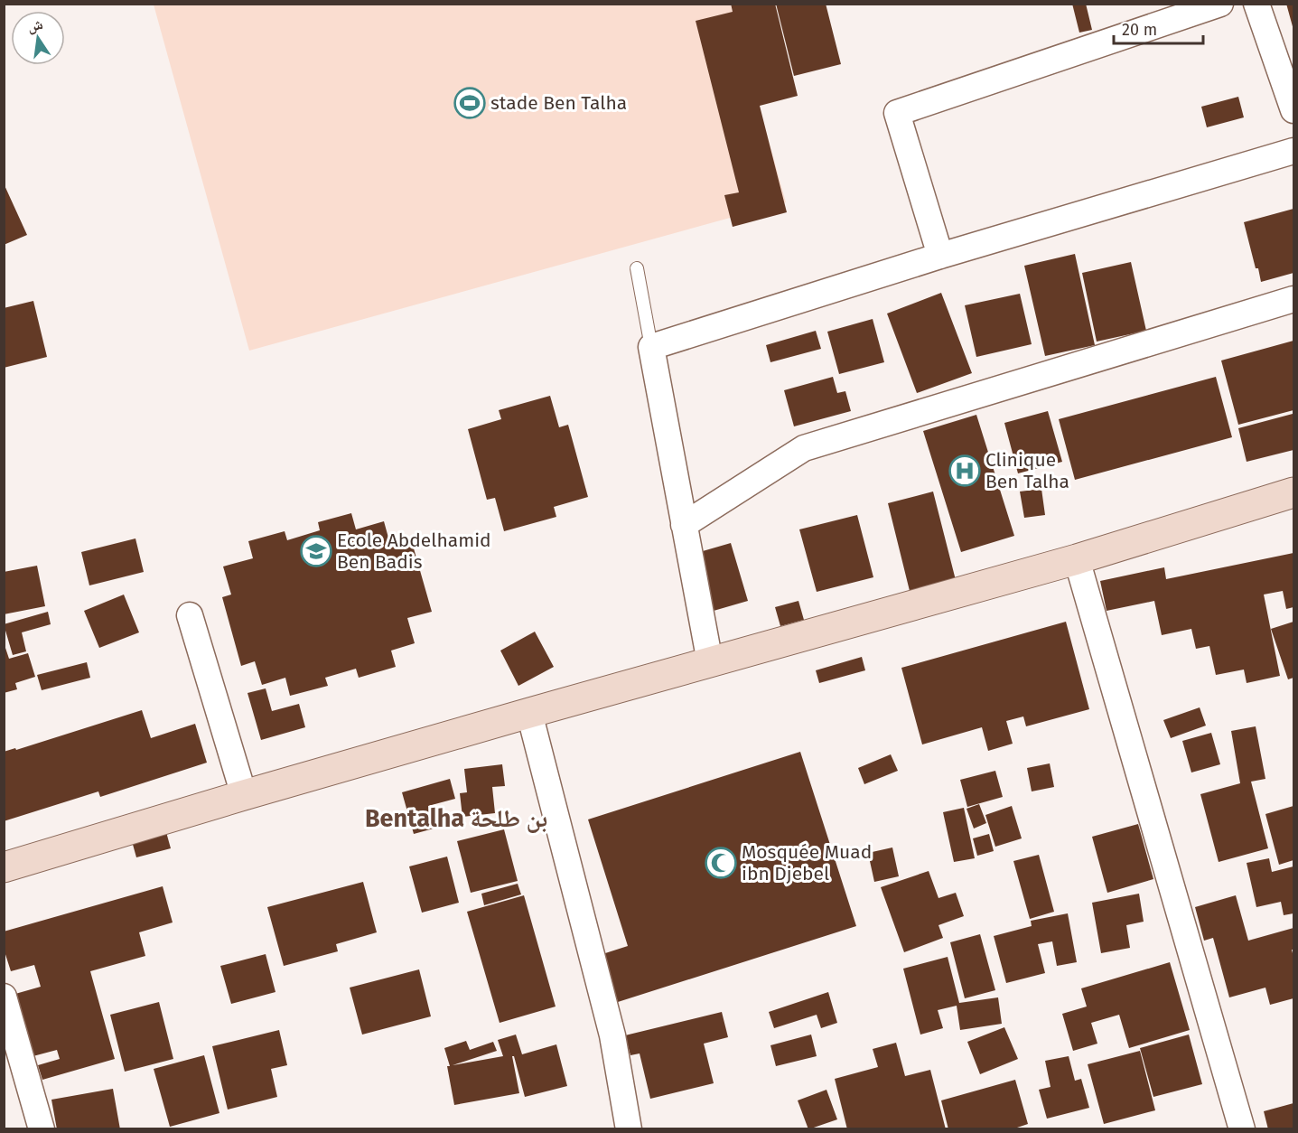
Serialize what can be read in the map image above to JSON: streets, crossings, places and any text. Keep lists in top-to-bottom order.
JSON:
{
  "districts": ["Bentalha بن طلحة"],
  "places": {
    "sports": ["stade Ben Talha"],
    "hospital": ["Clinique Ben Talha"],
    "school or university": ["Ecole Abdelhamid Ben Badis"],
    "mosque": ["Mosquée Muad ibn Djebel"]
  },
  "scale_bar": "20 m",
  "north": "top"
}
